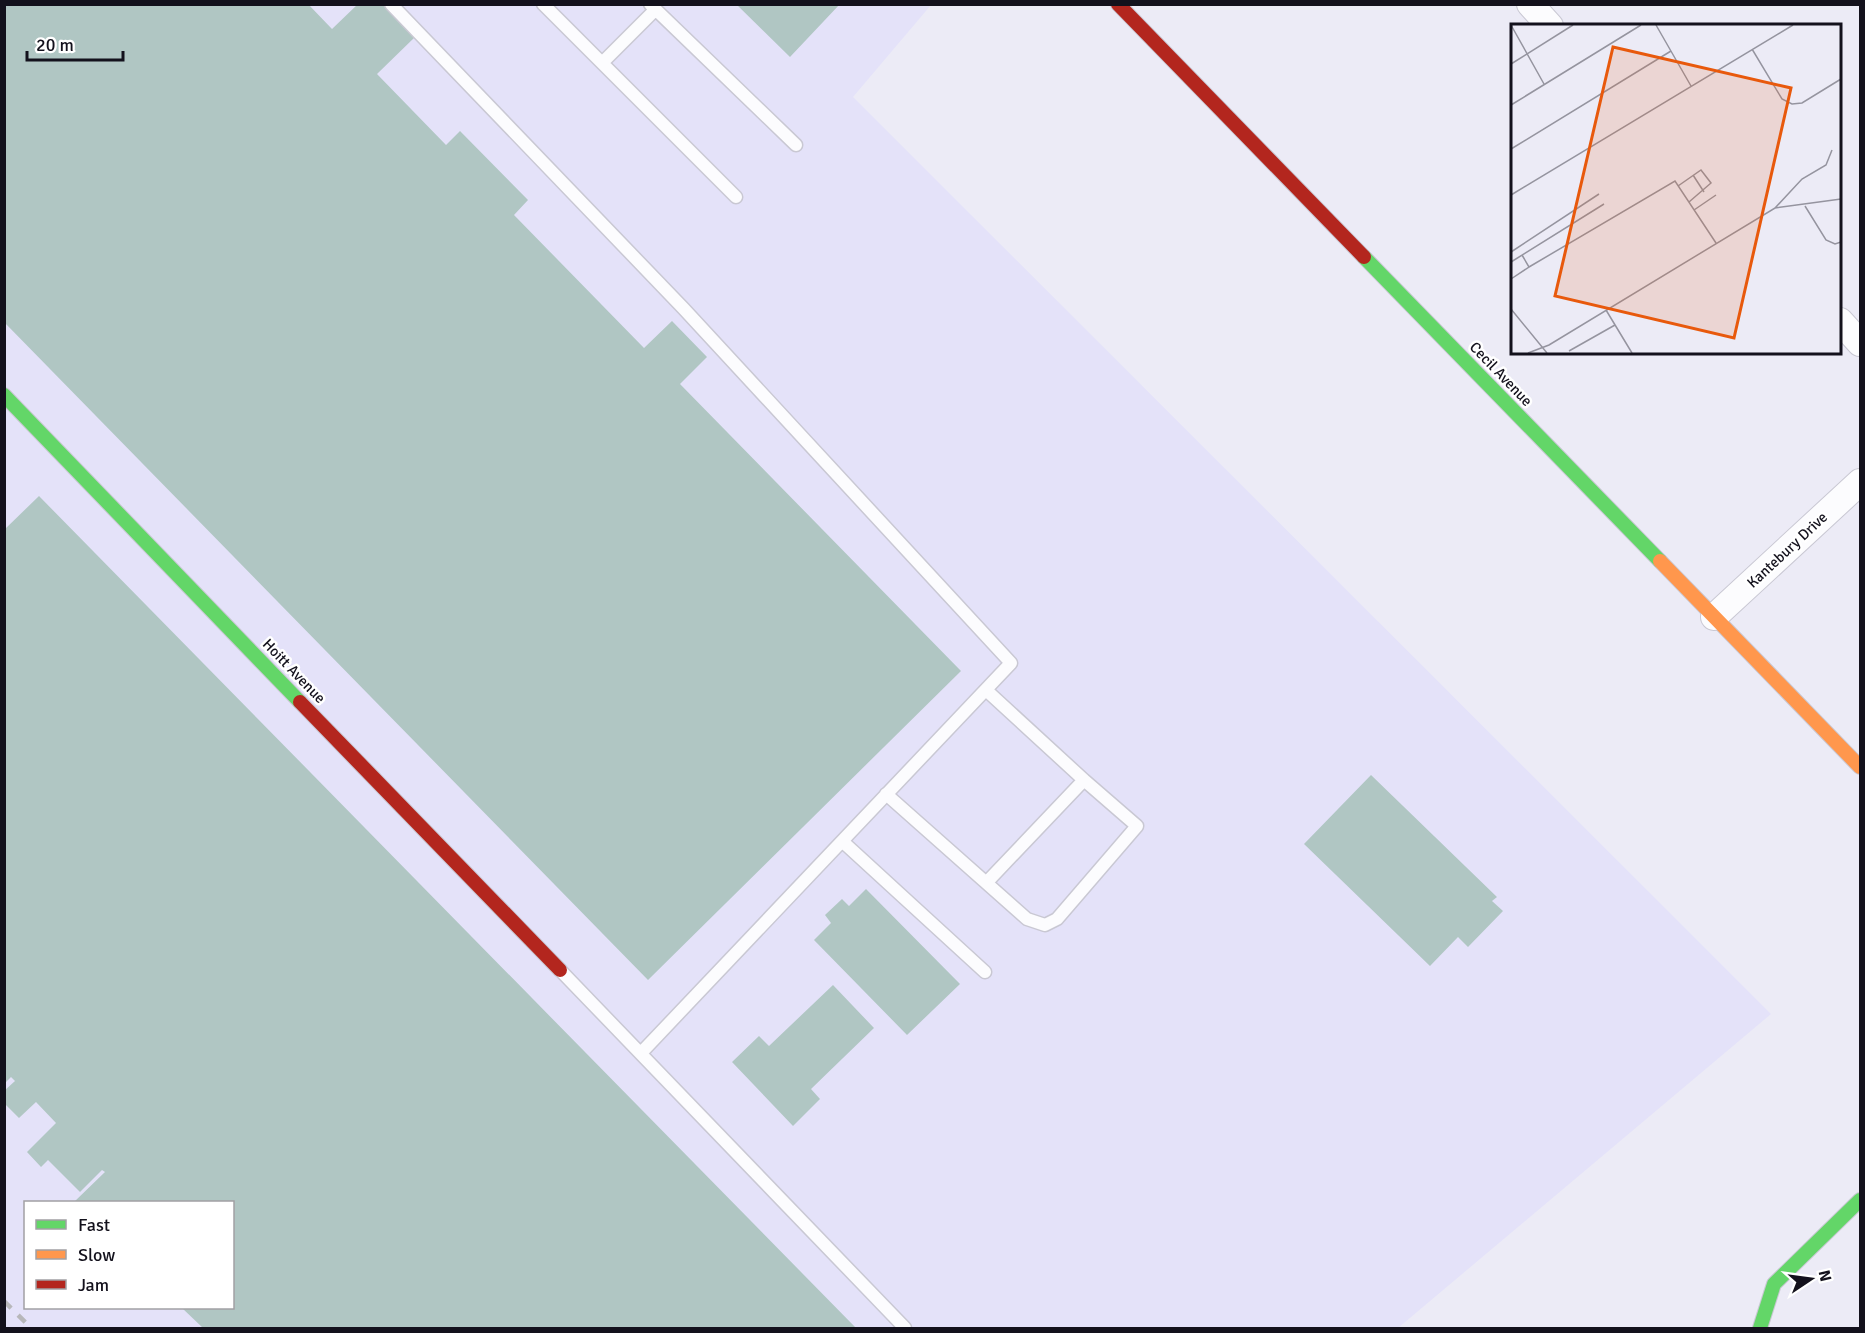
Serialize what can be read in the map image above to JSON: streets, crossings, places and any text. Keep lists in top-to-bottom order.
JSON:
{
  "streets": {
    "street": ["Cecil Avenue", "Kantebury Drive", "Hoitt Avenue"]
  },
  "crossings": [
    ["Cecil Avenue", "Kantebury Drive"]
  ],
  "legend": ["Fast", "Slow", "Jam"],
  "scale_bar": "20 m",
  "north": "right"
}
